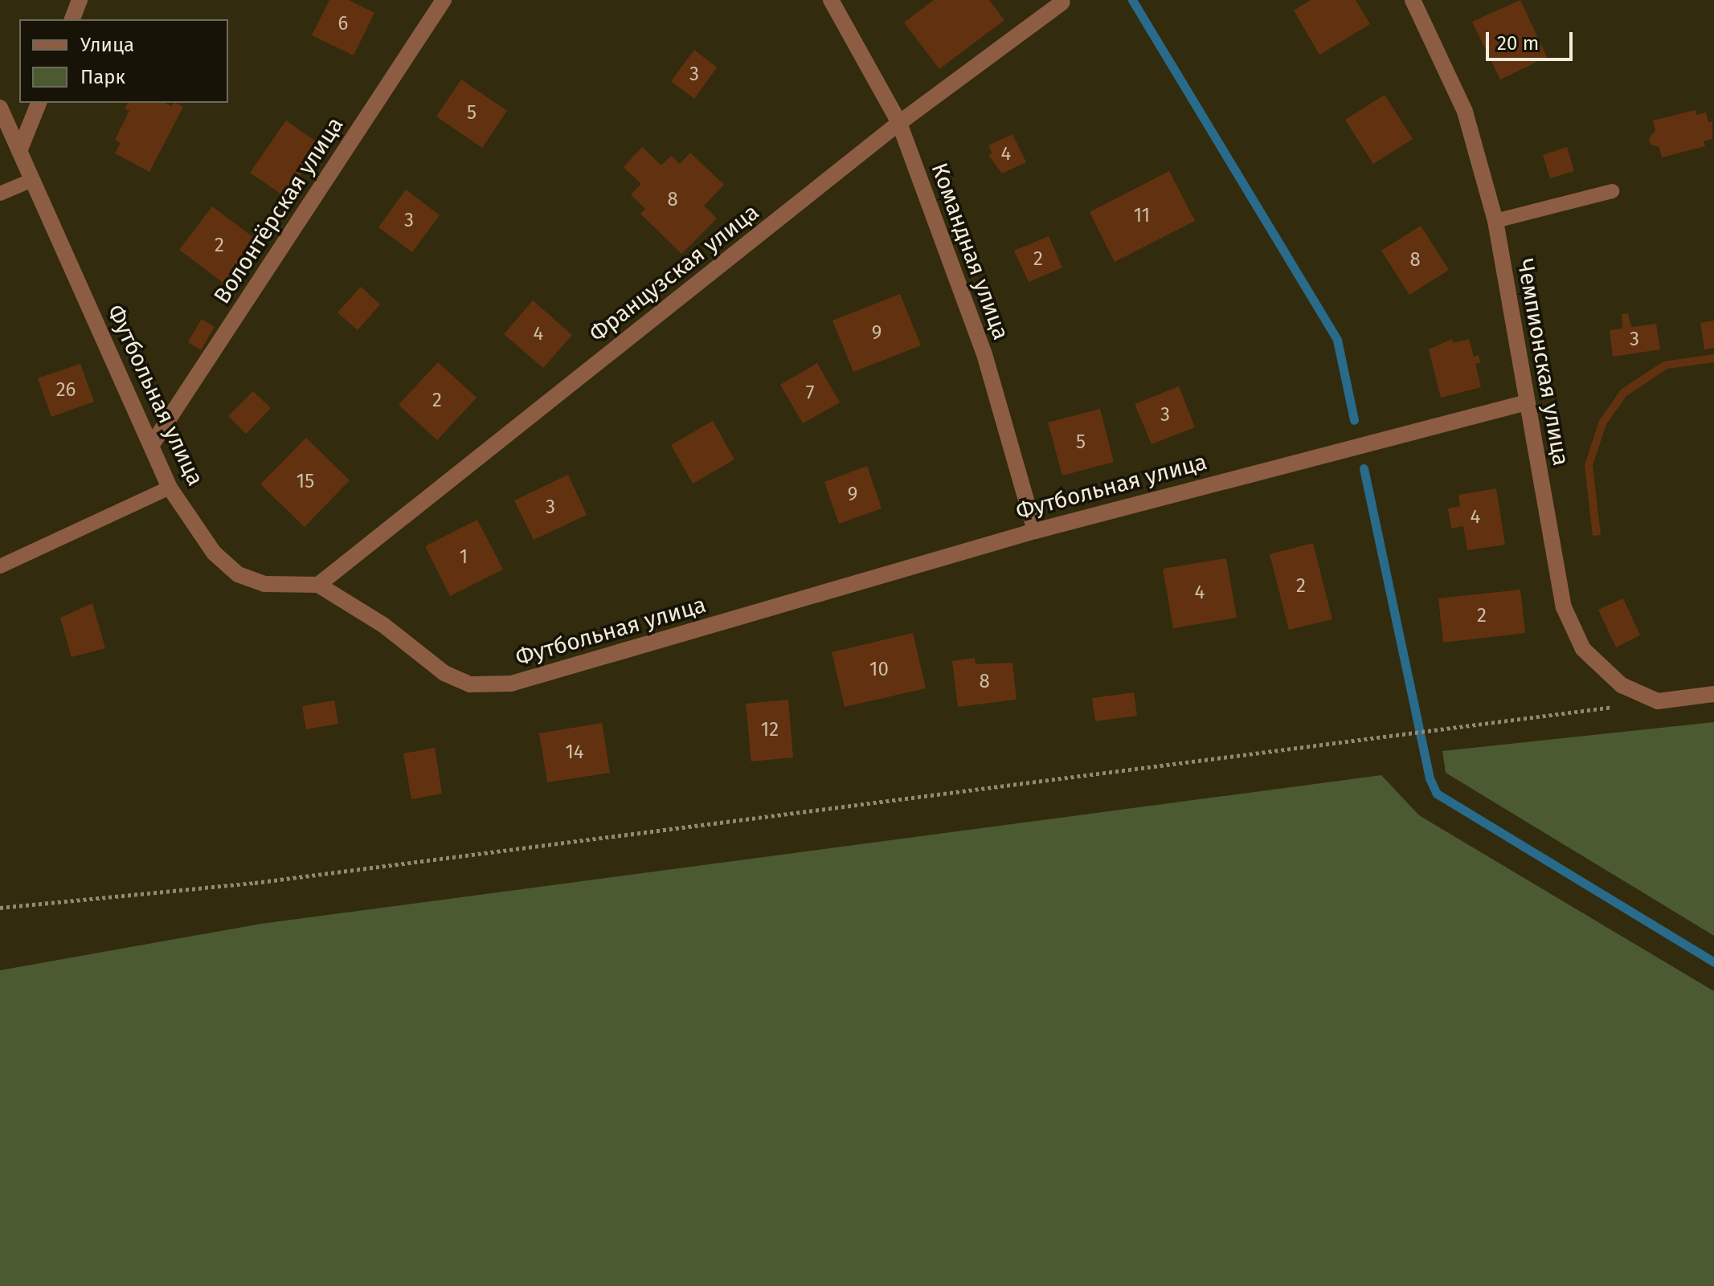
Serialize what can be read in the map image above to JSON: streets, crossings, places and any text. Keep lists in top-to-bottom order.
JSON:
{
  "streets": {
    "street": [
      "Волонтёрская улица",
      "Командная улица",
      "Французская улица",
      "Чемпионская улица",
      "Футбольная улица"
    ]
  },
  "crossings": [
    ["Волонтёрская улица", "Футбольная улица"],
    ["Командная улица", "Французская улица"],
    ["Командная улица", "Футбольная улица"],
    ["Французская улица", "Футбольная улица"],
    ["Чемпионская улица", "Футбольная улица"]
  ],
  "house_numbers": [
    "6",
    "3",
    "5",
    "4",
    "8",
    "11",
    "3",
    "2",
    "2",
    "8",
    "9",
    "4",
    "3",
    "26",
    "7",
    "2",
    "3",
    "5",
    "15",
    "9",
    "3",
    "4",
    "1",
    "2",
    "4",
    "2",
    "10",
    "8",
    "12",
    "14"
  ],
  "legend": ["Улица", "Парк"],
  "scale_bar": "20 m"
}
